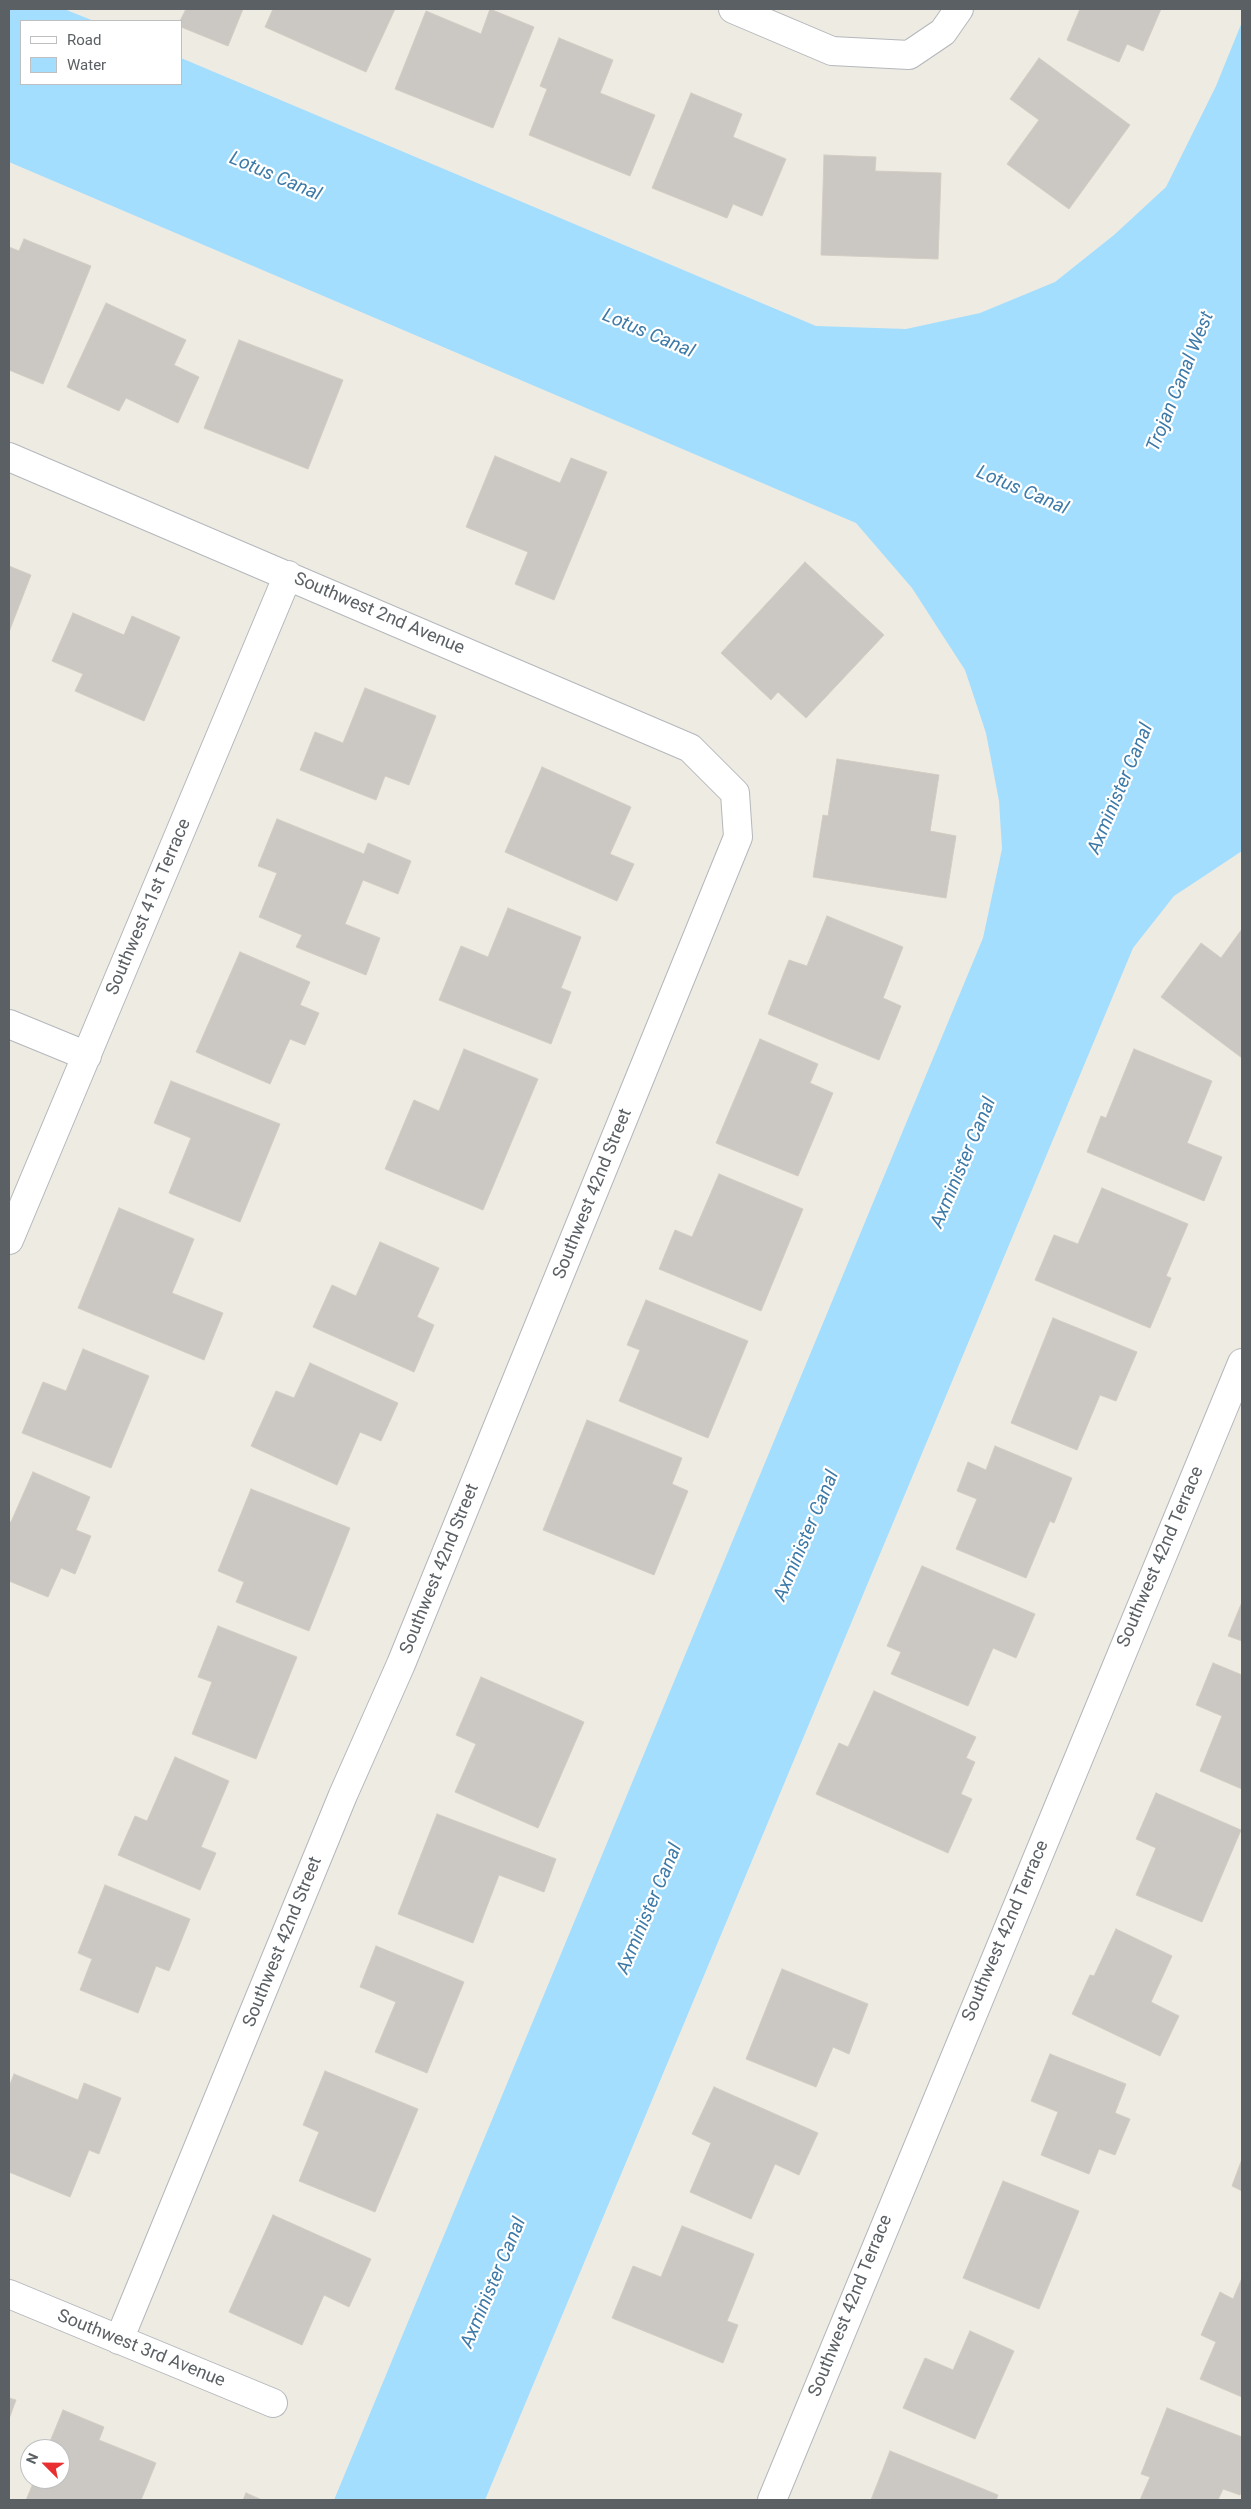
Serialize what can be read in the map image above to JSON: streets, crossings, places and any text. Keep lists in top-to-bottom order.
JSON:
{
  "streets": {
    "street": [
      "Southwest 2nd Avenue",
      "Southwest 41st Terrace",
      "Southwest 42nd Street",
      "Southwest 42nd Terrace",
      "Southwest 3rd Avenue"
    ]
  },
  "crossings": [
    ["Southwest 2nd Avenue", "Southwest 41st Terrace"],
    ["Southwest 2nd Avenue", "Southwest 42nd Street"],
    ["Southwest 42nd Street", "Southwest 3rd Avenue"]
  ],
  "water": ["Lotus Canal", "Trojan Canal West", "Axminister Canal"],
  "legend": ["Road", "Water"],
  "north": "top left"
}
